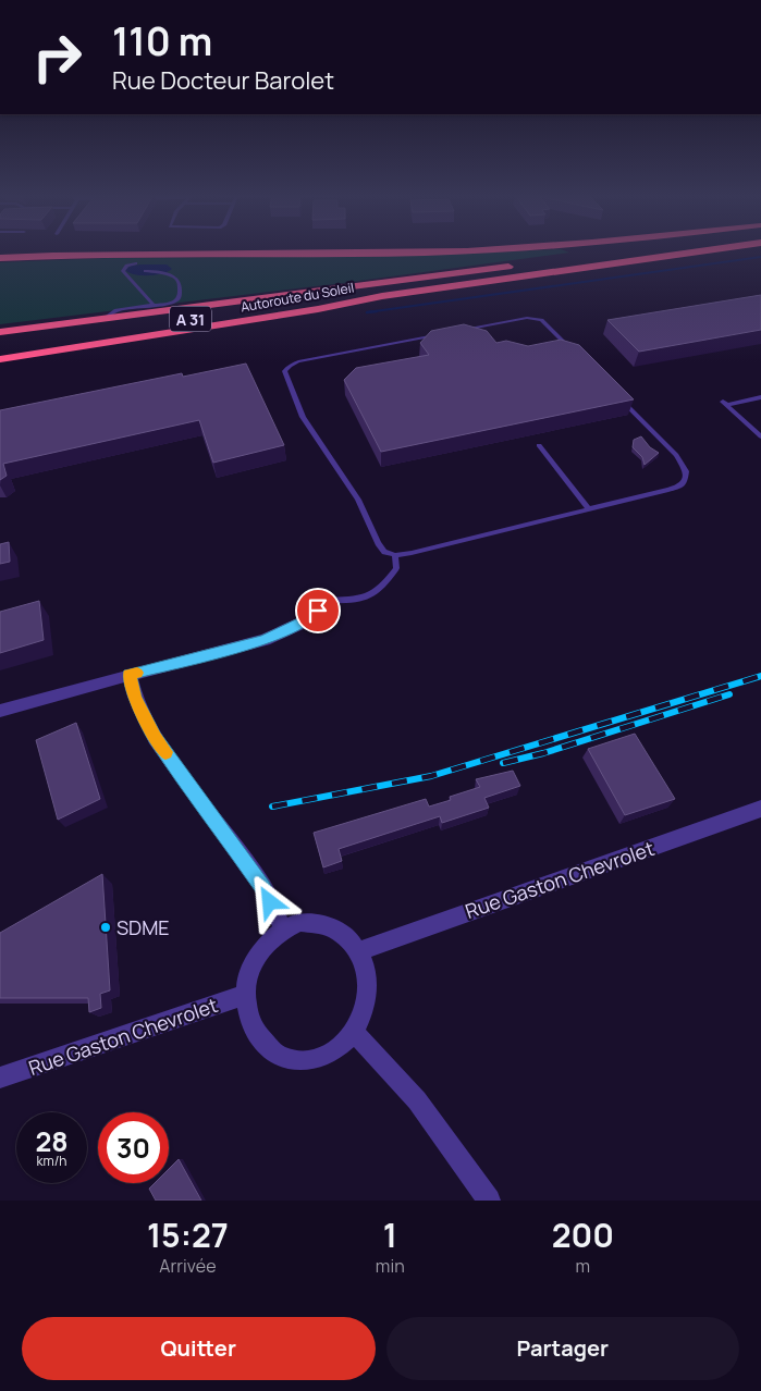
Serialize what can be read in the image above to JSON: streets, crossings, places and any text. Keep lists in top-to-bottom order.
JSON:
{
  "streets": {
    "highway": ["Autoroute du Soleil", "A 31"],
    "street": ["Rue Gaston Chevrolet"]
  },
  "crossings": [
    ["Autoroute du Soleil", "A 31"]
  ],
  "places": ["SDME"],
  "page": {
    "turn": ["110 m", "Rue Docteur Barolet"],
    "speed": "28 km/h",
    "limit": "30",
    "eta": [
      "15:27",
      "Arrivée",
      "1",
      "min",
      "200",
      "m"
    ],
    "buttons": ["Quitter", "Partager"]
  }
}
